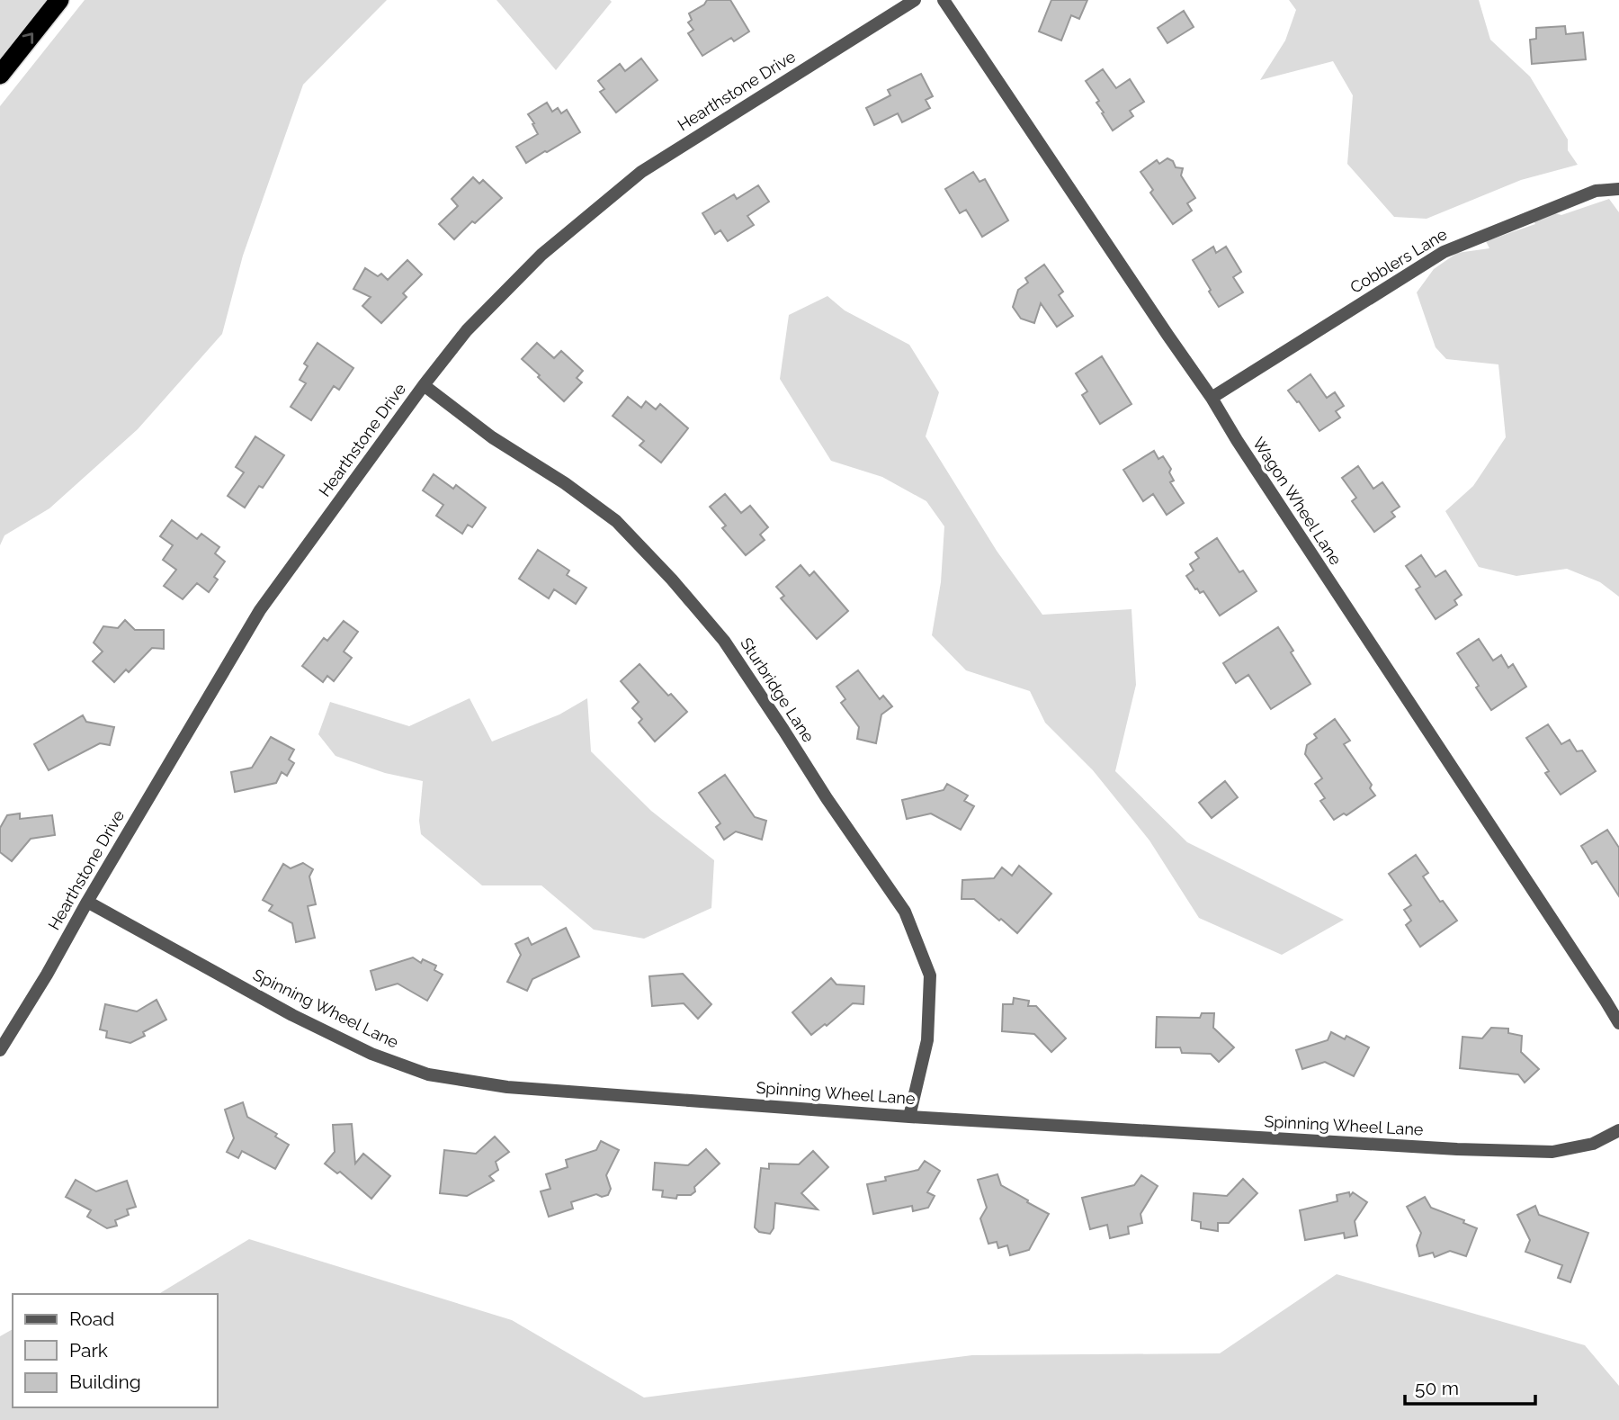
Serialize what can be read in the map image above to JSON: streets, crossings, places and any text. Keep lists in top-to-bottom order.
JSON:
{
  "streets": {
    "street": [
      "Hearthstone Drive",
      "Cobblers Lane",
      "Wagon Wheel Lane",
      "Sturbridge Lane",
      "Spinning Wheel Lane"
    ]
  },
  "crossings": [
    ["Hearthstone Drive", "Sturbridge Lane"],
    ["Hearthstone Drive", "Spinning Wheel Lane"],
    ["Cobblers Lane", "Wagon Wheel Lane"],
    ["Sturbridge Lane", "Spinning Wheel Lane"]
  ],
  "legend": ["Road", "Park", "Building"],
  "scale_bar": "50 m"
}
